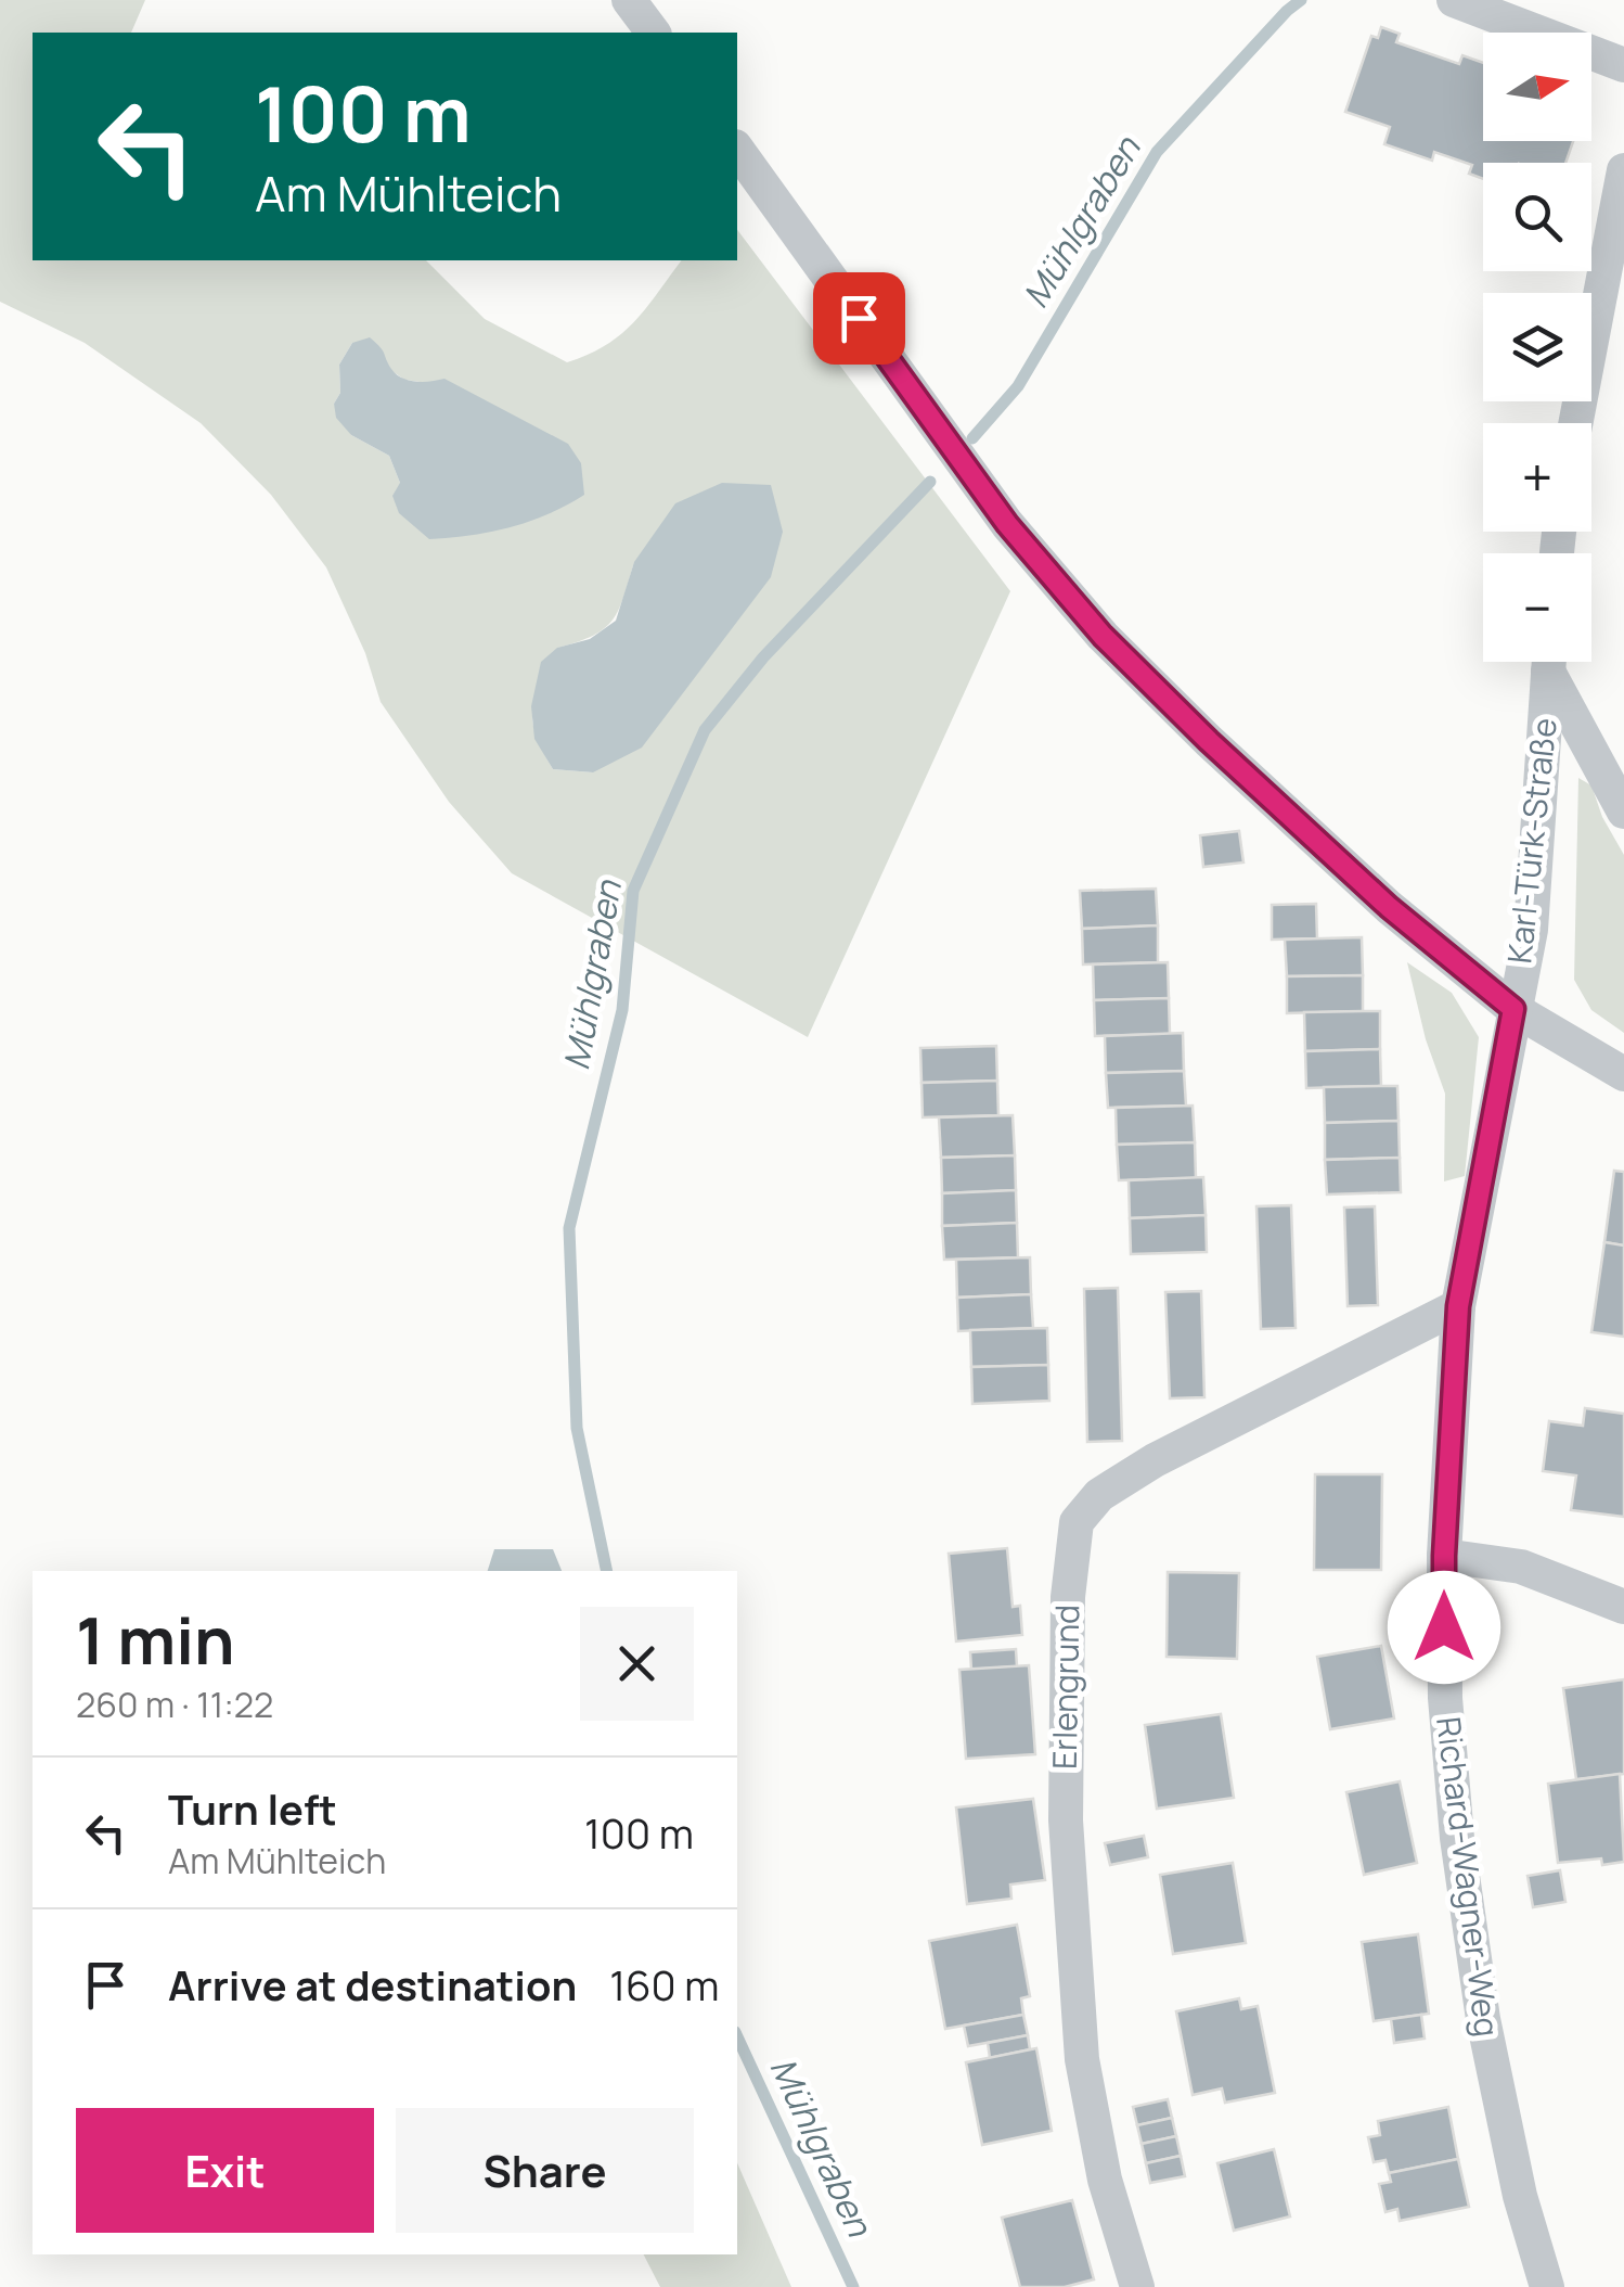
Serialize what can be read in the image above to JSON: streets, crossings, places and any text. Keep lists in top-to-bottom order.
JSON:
{
  "streets": {
    "street": ["Karl-Türk-Straße", "Erlengrund", "Richard-Wagner-Weg"]
  },
  "crossings": [
    ["Karl-Türk-Straße", "Richard-Wagner-Weg"],
    ["Erlengrund", "Richard-Wagner-Weg"]
  ],
  "water": ["Mühlgraben"],
  "north": "right",
  "page": {
    "map_buttons": ["+", "−"],
    "turn": ["100 m", "Am Mühlteich"],
    "heading": ["1 min", "260 m · 11:22"],
    "list": [
      {
        "name": "Turn left",
        "note": "Am Mühlteich",
        "value": "100 m"
      },
      {
        "name": "Arrive at destination",
        "value": "160 m"
      }
    ],
    "buttons": ["Exit", "Share"]
  }
}
